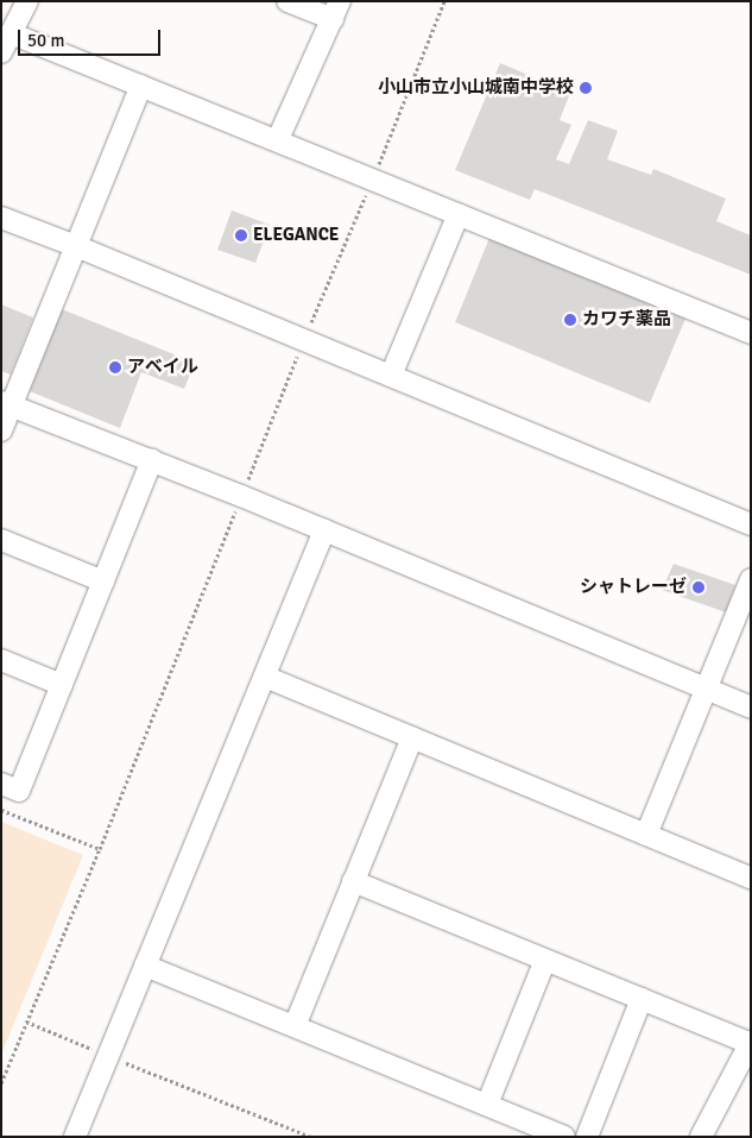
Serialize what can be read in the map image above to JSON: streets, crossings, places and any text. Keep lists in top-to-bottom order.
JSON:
{
  "places": [
    "小山市立小山城南中学校",
    "ELEGANCE",
    "カワチ薬品",
    "アベイル",
    "シャトレーゼ"
  ],
  "scale_bar": "50 m"
}
